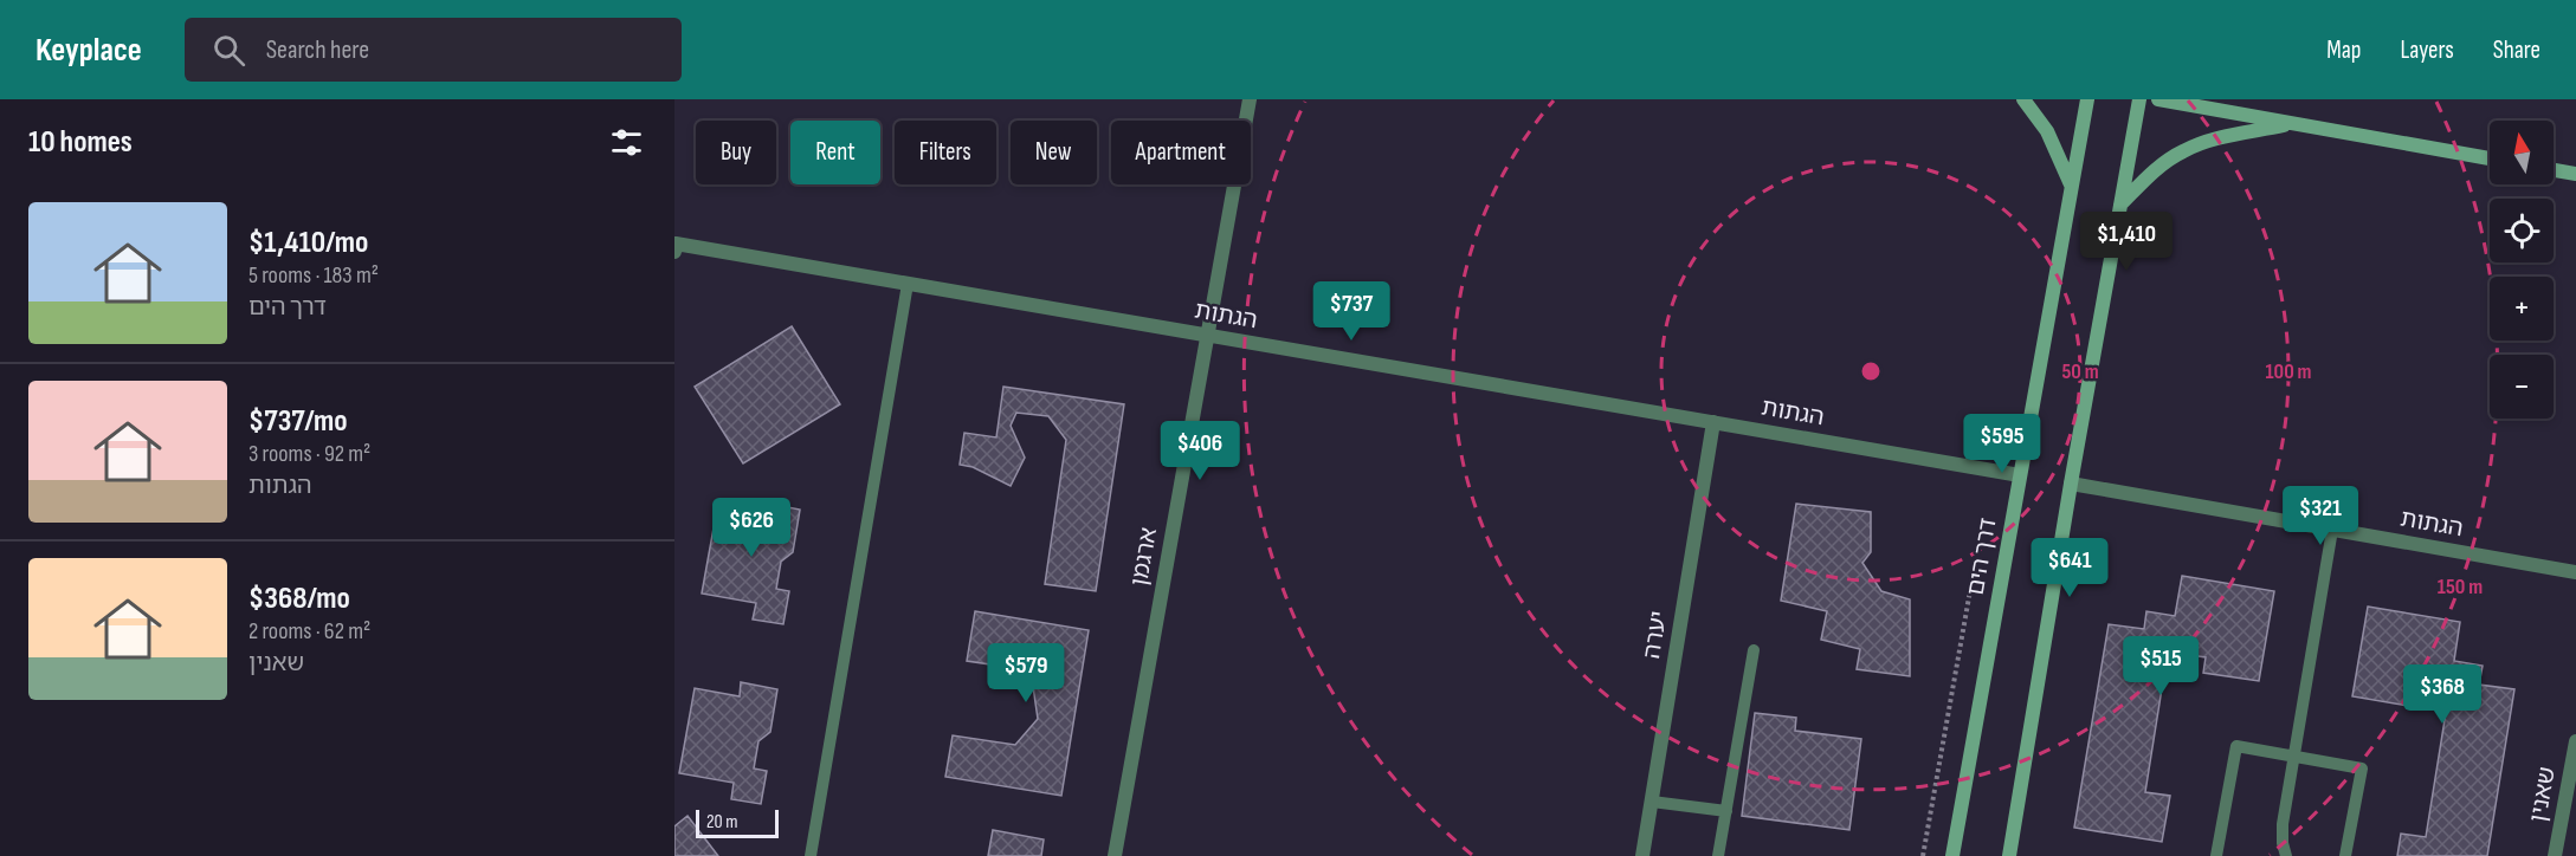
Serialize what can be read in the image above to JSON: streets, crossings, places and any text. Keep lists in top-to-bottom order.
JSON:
{
  "streets": {
    "street": [
      "הגתות",
      "ארגמן",
      "דרך הים",
      "יערה",
      "שאנין"
    ]
  },
  "crossings": [
    ["הגתות", "ארגמן"],
    ["הגתות", "דרך הים"],
    ["הגתות", "יערה"]
  ],
  "scale_bar": "20 m",
  "north": "top",
  "page": {
    "header": "Keyplace",
    "search": "Search here",
    "nav": ["Map", "Layers", "Share"],
    "heading": "10 homes",
    "map_buttons": ["+", "−"],
    "chip": [
      "Buy",
      "Rent",
      "Filters",
      "New",
      "Apartment"
    ],
    "list": [
      {
        "name": "$1,410/mo",
        "note": "5 rooms · 183 m² · דרך הים"
      },
      {
        "name": "$737/mo",
        "note": "3 rooms · 92 m² · הגתות"
      },
      {
        "name": "$368/mo",
        "note": "2 rooms · 62 m² · שאנין"
      }
    ],
    "price": [
      "$1,410",
      "$737",
      "$595",
      "$406",
      "$321",
      "$626",
      "$641",
      "$515",
      "$579",
      "$368"
    ],
    "scale": "20 m"
  },
  "rings": ["50 m", "100 m", "150 m"]
}
